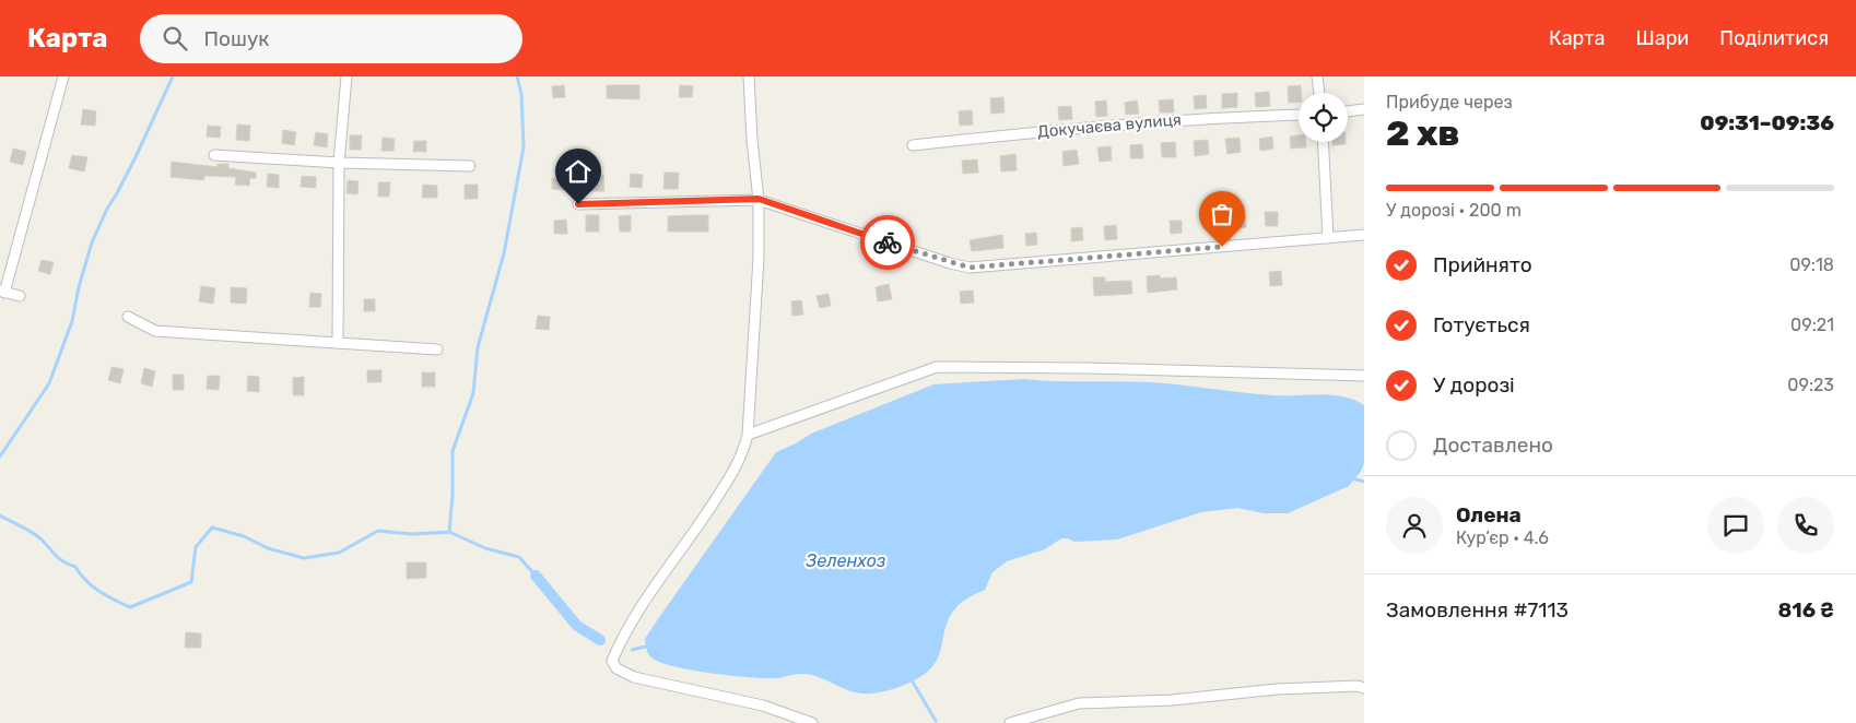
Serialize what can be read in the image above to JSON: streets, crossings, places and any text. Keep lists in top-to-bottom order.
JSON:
{
  "streets": {
    "street": ["Докучаєва вулиця"]
  },
  "water": ["Зеленхоз"],
  "page": {
    "header": "Карта",
    "search": "Пошук",
    "nav": ["Карта", "Шари", "Поділитися"],
    "heading": ["2 хв", "Прибуде через", "09:31–09:36"],
    "panel": [
      "Олена",
      "Кур’єр · 4.6",
      "Замовлення #7113",
      "816 ₴"
    ],
    "bar": "У дорозі · 200 m",
    "list": [
      ["Прийнято", "09:18"],
      ["Готується", "09:21"],
      ["У дорозі", "09:23"],
      "Доставлено"
    ]
  }
}
